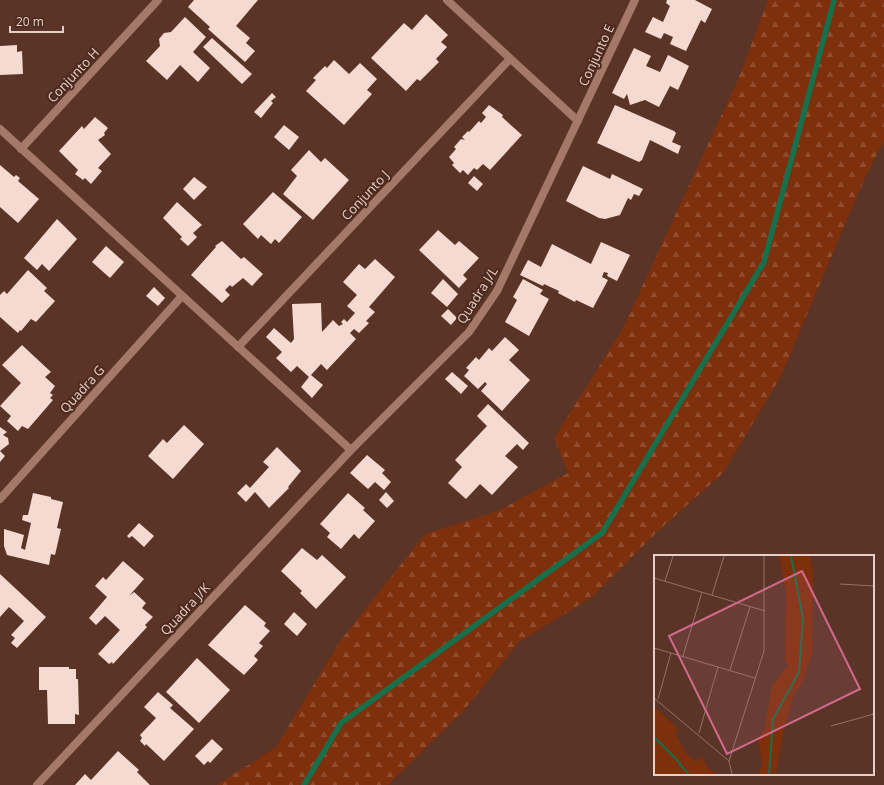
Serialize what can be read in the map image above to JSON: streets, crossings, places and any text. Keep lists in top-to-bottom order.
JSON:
{
  "streets": {
    "street": [
      "Conjunto E",
      "Conjunto H",
      "Conjunto J",
      "Quadra J/L",
      "Quadra G",
      "Quadra J/K"
    ]
  },
  "crossings": [
    ["Conjunto E", "Quadra J/L"],
    ["Quadra J/L", "Quadra J/K"]
  ],
  "scale_bar": "20 m"
}
